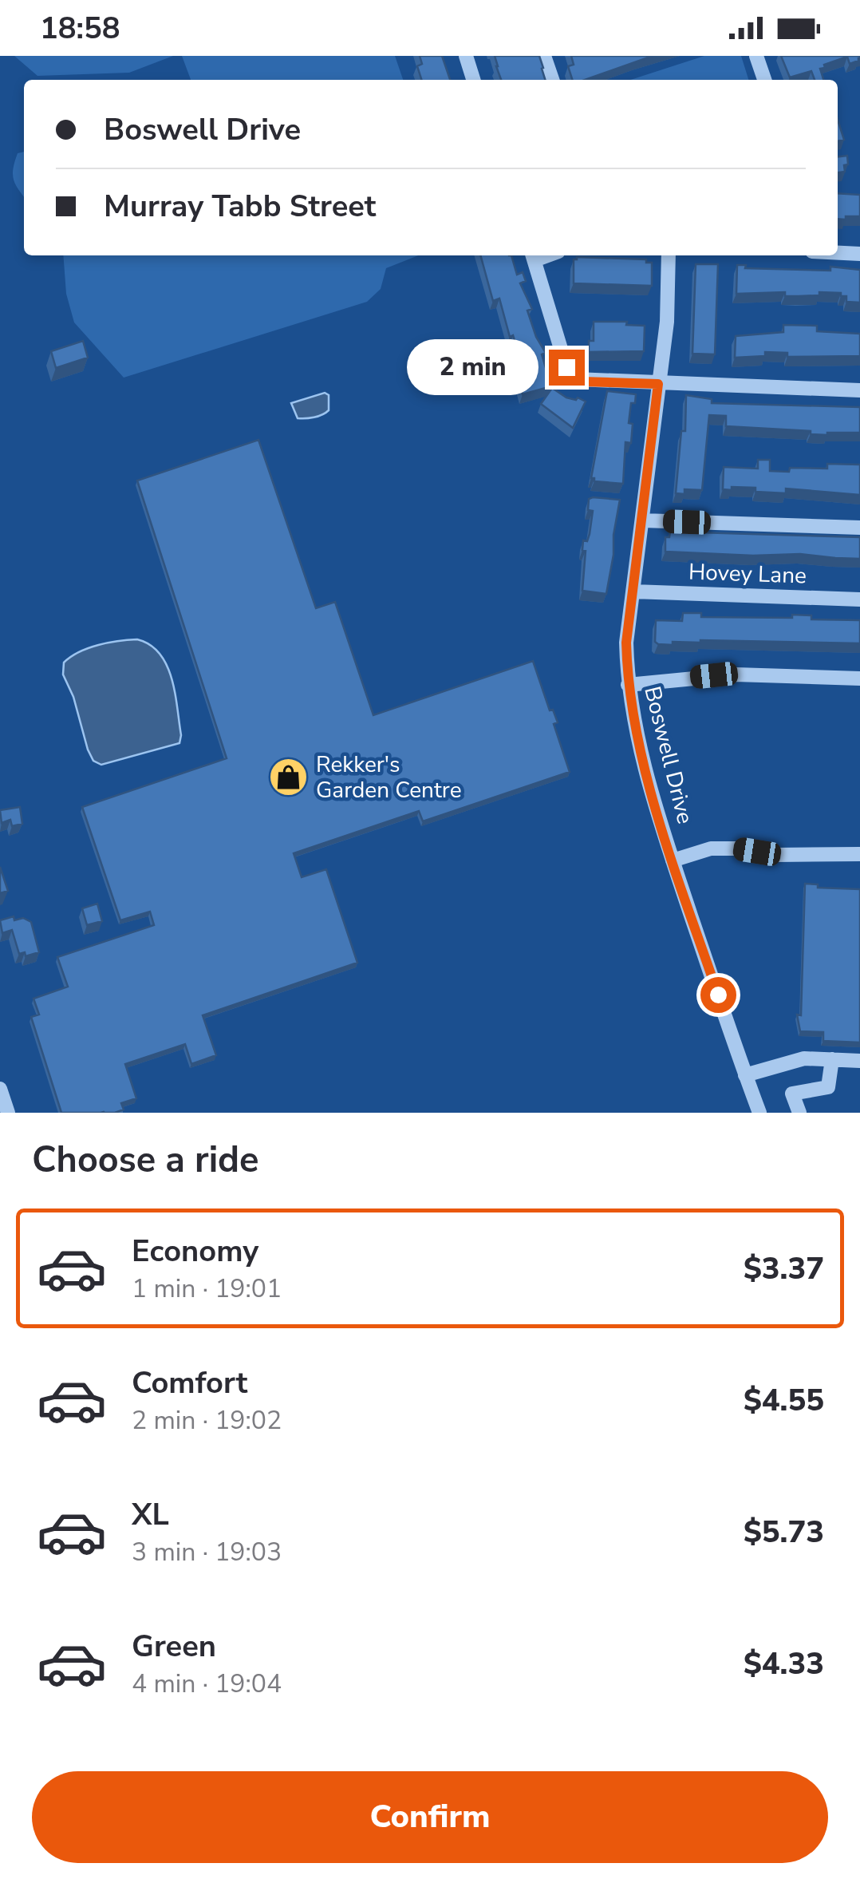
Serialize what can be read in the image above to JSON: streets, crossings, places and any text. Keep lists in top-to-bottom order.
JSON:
{
  "streets": {
    "street": ["Hovey Lane", "Boswell Drive"]
  },
  "crossings": [
    ["Hovey Lane", "Boswell Drive"]
  ],
  "places": {
    "shop": ["Rekker's Garden Centre"]
  },
  "page": {
    "status": "18:58",
    "banner": ["Boswell Drive", "Murray Tabb Street"],
    "bubble": "2 min",
    "heading": "Choose a ride",
    "list": [
      {
        "name": "Economy",
        "note": "1 min · 19:01",
        "value": "$3.37"
      },
      {
        "name": "Comfort",
        "note": "2 min · 19:02",
        "value": "$4.55"
      },
      {
        "name": "XL",
        "note": "3 min · 19:03",
        "value": "$5.73"
      },
      {
        "name": "Green",
        "note": "4 min · 19:04",
        "value": "$4.33"
      }
    ],
    "buttons": "Confirm"
  }
}
